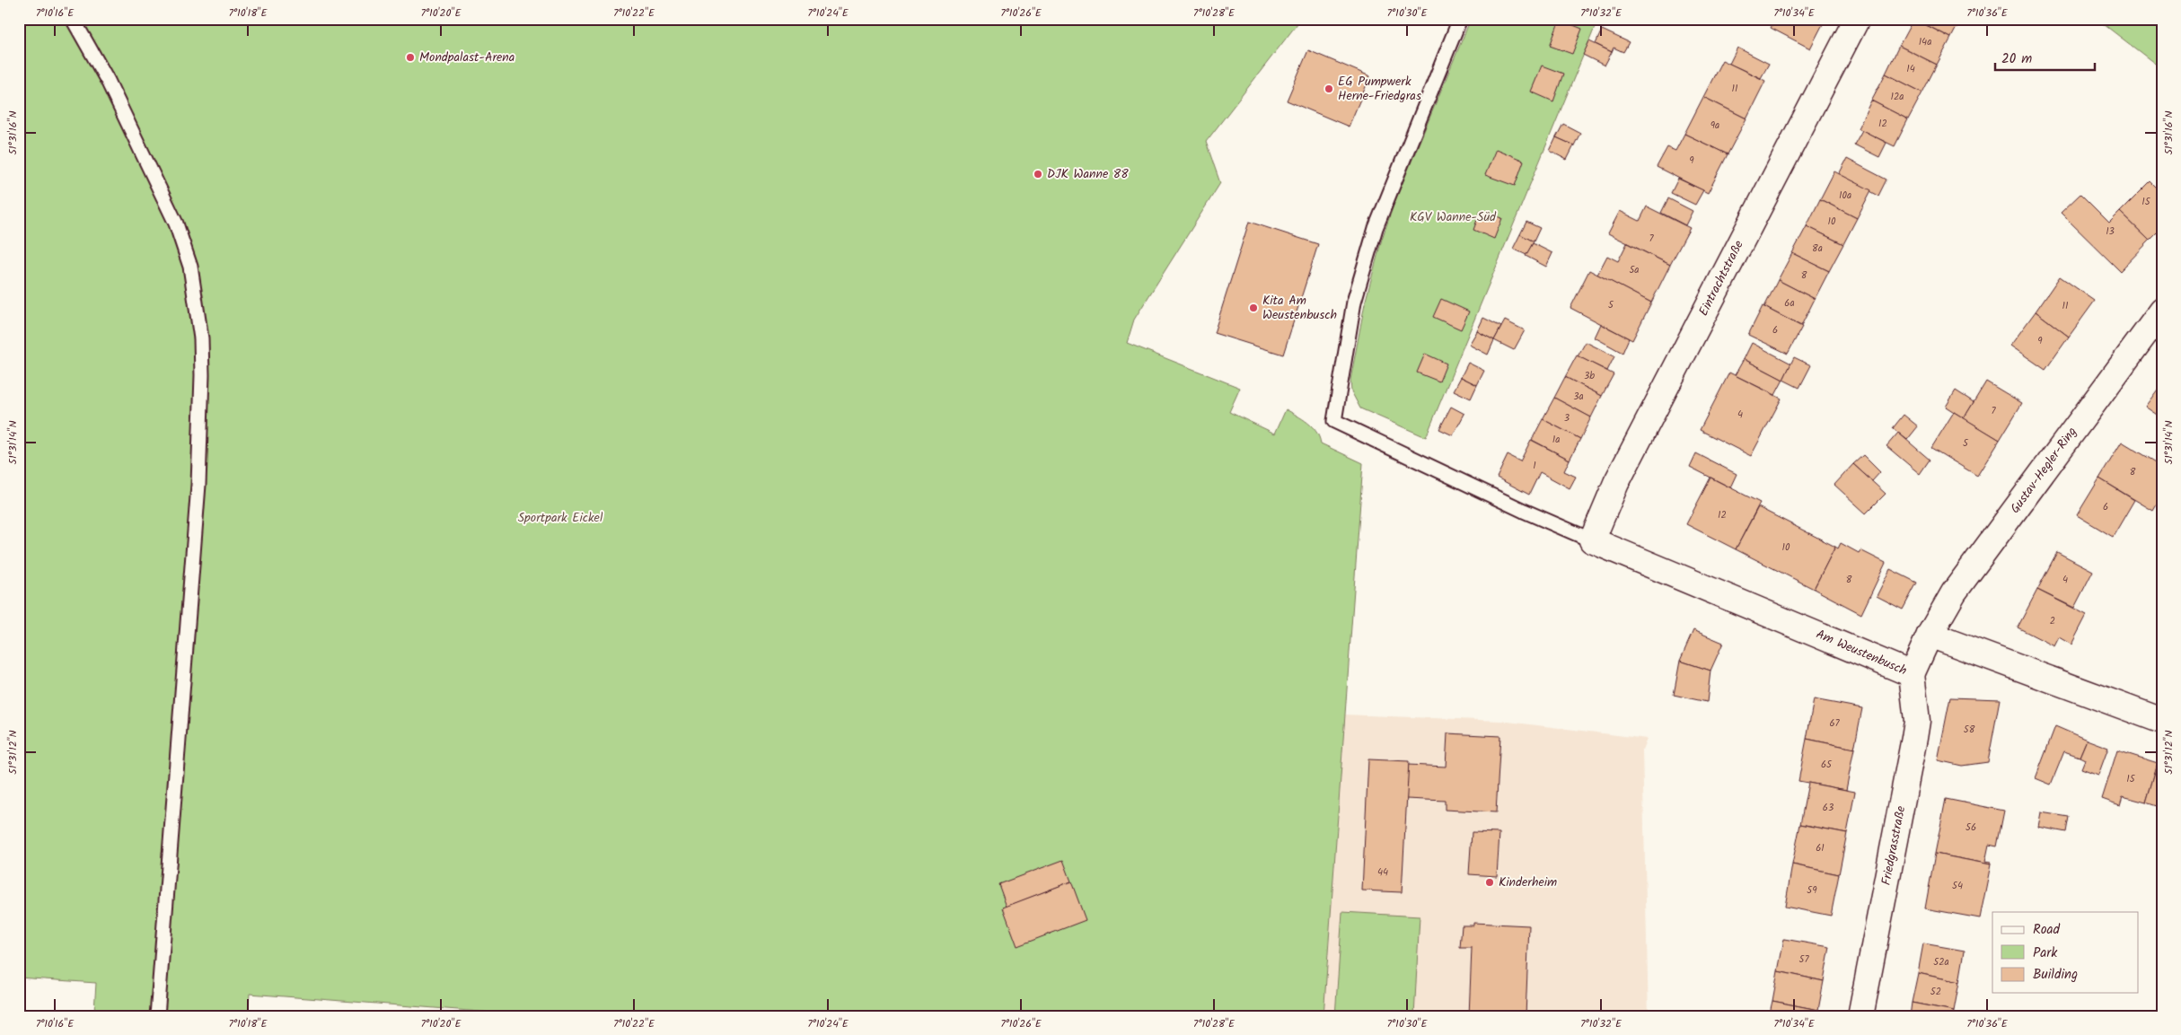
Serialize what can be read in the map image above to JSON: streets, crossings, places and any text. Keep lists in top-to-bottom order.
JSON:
{
  "streets": {
    "street": [
      "Eintrachtstraße",
      "Gustav-Hegler-Ring",
      "Am Weustenbusch",
      "Friedgrasstraße"
    ]
  },
  "crossings": [
    ["Eintrachtstraße", "Am Weustenbusch"],
    ["Gustav-Hegler-Ring", "Am Weustenbusch"],
    ["Am Weustenbusch", "Friedgrasstraße"]
  ],
  "parks": ["KGV Wanne-Süd", "Sportpark Eickel"],
  "places": [
    "Mondpalast-Arena",
    "EG Pumpwerk Herne-Friedgras",
    "DJK Wanne 88",
    "Kita Am Weustenbusch",
    "Kinderheim"
  ],
  "house_numbers": [
    "14a",
    "14",
    "11",
    "12a",
    "12",
    "9a",
    "9",
    "10a",
    "15",
    "10",
    "13",
    "7",
    "8a",
    "5a",
    "8",
    "6a",
    "5",
    "11",
    "6",
    "9",
    "3b",
    "3a",
    "7",
    "4",
    "3",
    "1a",
    "5",
    "1",
    "8",
    "6",
    "12",
    "10",
    "8",
    "4",
    "2",
    "67",
    "58",
    "65",
    "15",
    "63",
    "56",
    "61",
    "44",
    "54",
    "59",
    "57",
    "52a",
    "52"
  ],
  "legend": ["Road", "Park", "Building"],
  "scale_bar": "20 m",
  "coordinates": [
    "7°10'16\"E",
    "7°10'18\"E",
    "7°10'20\"E",
    "7°10'22\"E",
    "7°10'24\"E",
    "7°10'26\"E",
    "7°10'28\"E",
    "7°10'30\"E",
    "7°10'32\"E",
    "7°10'34\"E",
    "7°10'36\"E",
    "51°31'16\"N",
    "51°31'14\"N",
    "51°31'12\"N"
  ]
}
